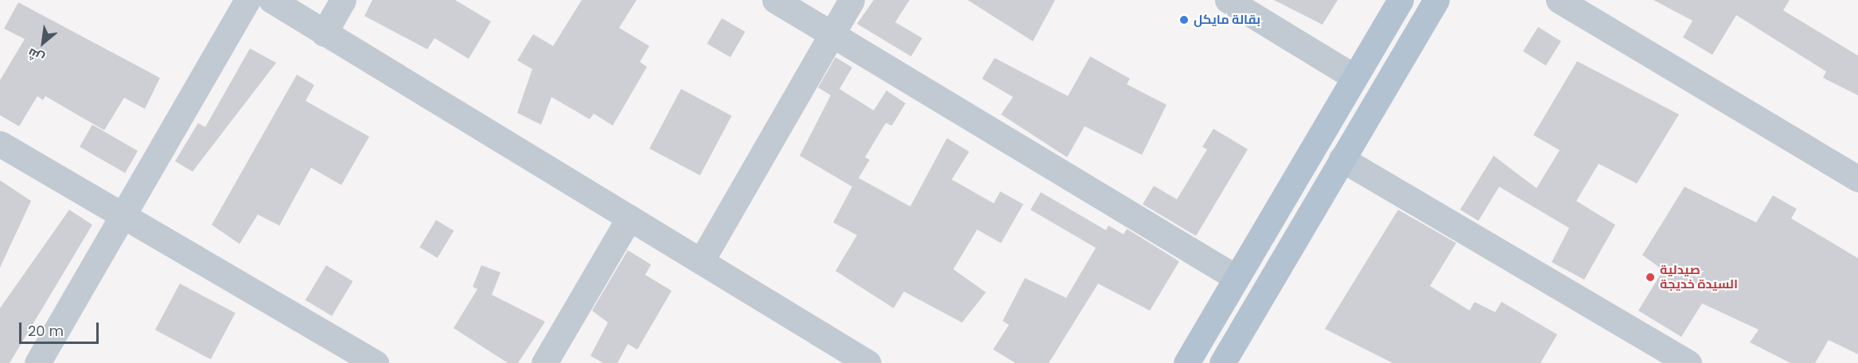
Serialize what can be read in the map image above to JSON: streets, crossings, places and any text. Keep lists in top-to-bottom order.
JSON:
{
  "places": ["بقالة مايكل", "صيدلية السيدة خديجة"],
  "scale_bar": "20 m",
  "north": "bottom left"
}
